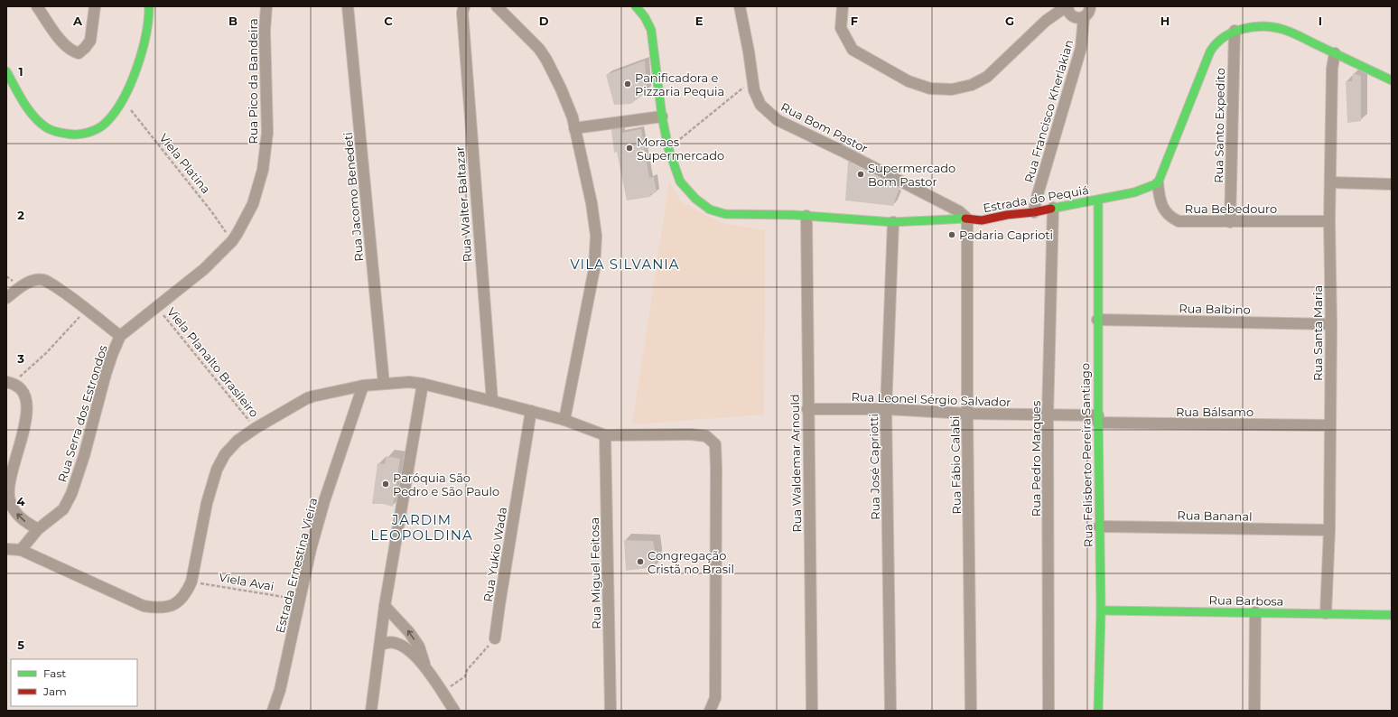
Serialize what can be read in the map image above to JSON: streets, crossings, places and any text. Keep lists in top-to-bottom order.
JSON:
{
  "streets": {
    "main road": ["Estrada do Pequiá", "Rua Felisberto Pereira Santiago", "Rua Barbosa"],
    "street": [
      "Rua Pico da Bandeira",
      "Rua Francisco Kherlakian",
      "Rua Santo Expedito",
      "Rua Bom Pastor",
      "Rua Jacomo Benedeti",
      "Rua Walter Baltazar",
      "Rua Bebedouro",
      "Rua Balbino",
      "Rua Santa Maria",
      "Rua Leonel Sérgio Salvador",
      "Rua Bálsamo",
      "Rua Serra dos Estrondos",
      "Rua Pedro Marques",
      "Rua Waldemar Arnould",
      "Rua Fábio Calabi",
      "Rua José Capriotti",
      "Rua Bananal",
      "Rua Yukio Wada",
      "Estrada Ernestina Vieira",
      "Rua Miguel Feitosa"
    ],
    "path": ["Viela Platina", "Viela Planalto Brasileiro", "Viela Avai"]
  },
  "crossings": [
    ["Rua Pico da Bandeira", "Viela Platina"],
    ["Rua Pico da Bandeira", "Viela Planalto Brasileiro"],
    ["Rua Pico da Bandeira", "Rua Serra dos Estrondos"],
    ["Rua Francisco Kherlakian", "Estrada do Pequiá"],
    ["Rua Santo Expedito", "Rua Bebedouro"],
    ["Rua Bom Pastor", "Estrada do Pequiá"],
    ["Rua Bom Pastor", "Rua Fábio Calabi"],
    ["Estrada do Pequiá", "Rua Bebedouro"],
    ["Estrada do Pequiá", "Rua Felisberto Pereira Santiago"],
    ["Estrada do Pequiá", "Rua Pedro Marques"],
    ["Estrada do Pequiá", "Rua Waldemar Arnould"],
    ["Estrada do Pequiá", "Rua Fábio Calabi"],
    ["Estrada do Pequiá", "Rua José Capriotti"],
    ["Rua Bebedouro", "Rua Santa Maria"],
    ["Rua Balbino", "Rua Santa Maria"],
    ["Rua Balbino", "Rua Felisberto Pereira Santiago"],
    ["Rua Santa Maria", "Rua Bálsamo"],
    ["Rua Santa Maria", "Rua Bananal"],
    ["Rua Santa Maria", "Rua Barbosa"],
    ["Rua Leonel Sérgio Salvador", "Rua Bálsamo"],
    ["Rua Leonel Sérgio Salvador", "Rua Felisberto Pereira Santiago"],
    ["Rua Leonel Sérgio Salvador", "Rua Pedro Marques"],
    ["Rua Leonel Sérgio Salvador", "Rua Waldemar Arnould"],
    ["Rua Leonel Sérgio Salvador", "Rua Fábio Calabi"],
    ["Rua Leonel Sérgio Salvador", "Rua José Capriotti"],
    ["Rua Bálsamo", "Rua Felisberto Pereira Santiago"],
    ["Rua Felisberto Pereira Santiago", "Rua Bananal"],
    ["Rua Felisberto Pereira Santiago", "Rua Barbosa"],
    ["Estrada Ernestina Vieira", "Viela Avai"]
  ],
  "districts": ["VILA SILVANIA", "JARDIM LEOPOLDINA"],
  "places": [
    "Panificadora e Pizzaria Pequia",
    "Moraes Supermercado",
    "Supermercado Bom Pastor",
    "Padaria Caprioti",
    "Paróquia São Pedro e São Paulo",
    "Congregação Cristã no Brasil"
  ],
  "legend": ["Fast", "Jam"],
  "grid": {
    "columns": [
      "A",
      "B",
      "C",
      "D",
      "E",
      "F",
      "G",
      "H",
      "I"
    ],
    "rows": [
      "1",
      "2",
      "3",
      "4",
      "5"
    ]
  }
}
